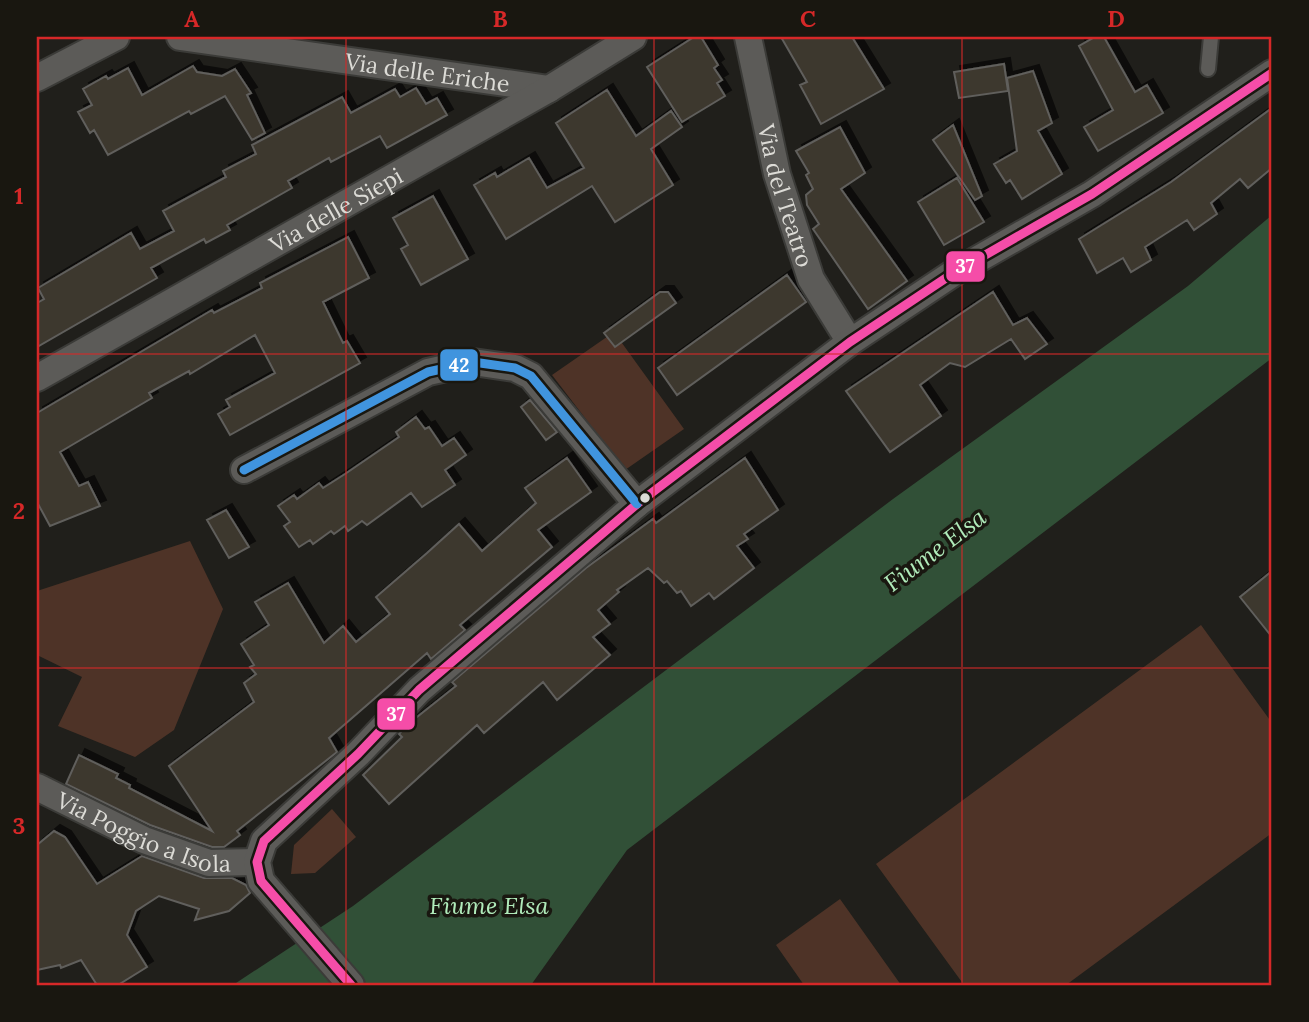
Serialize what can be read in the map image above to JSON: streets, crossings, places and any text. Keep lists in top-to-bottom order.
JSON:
{
  "streets": {
    "street": [
      "Via delle Eriche",
      "Via del Teatro",
      "Via delle Siepi",
      "Via Poggio a Isola"
    ]
  },
  "crossings": [
    ["Via delle Eriche", "Via delle Siepi"]
  ],
  "water": ["Fiume Elsa"],
  "lines": ["transit line 37", "transit line 42"],
  "grid": {
    "columns": [
      "A",
      "B",
      "C",
      "D"
    ],
    "rows": ["1", "2", "3"]
  }
}
